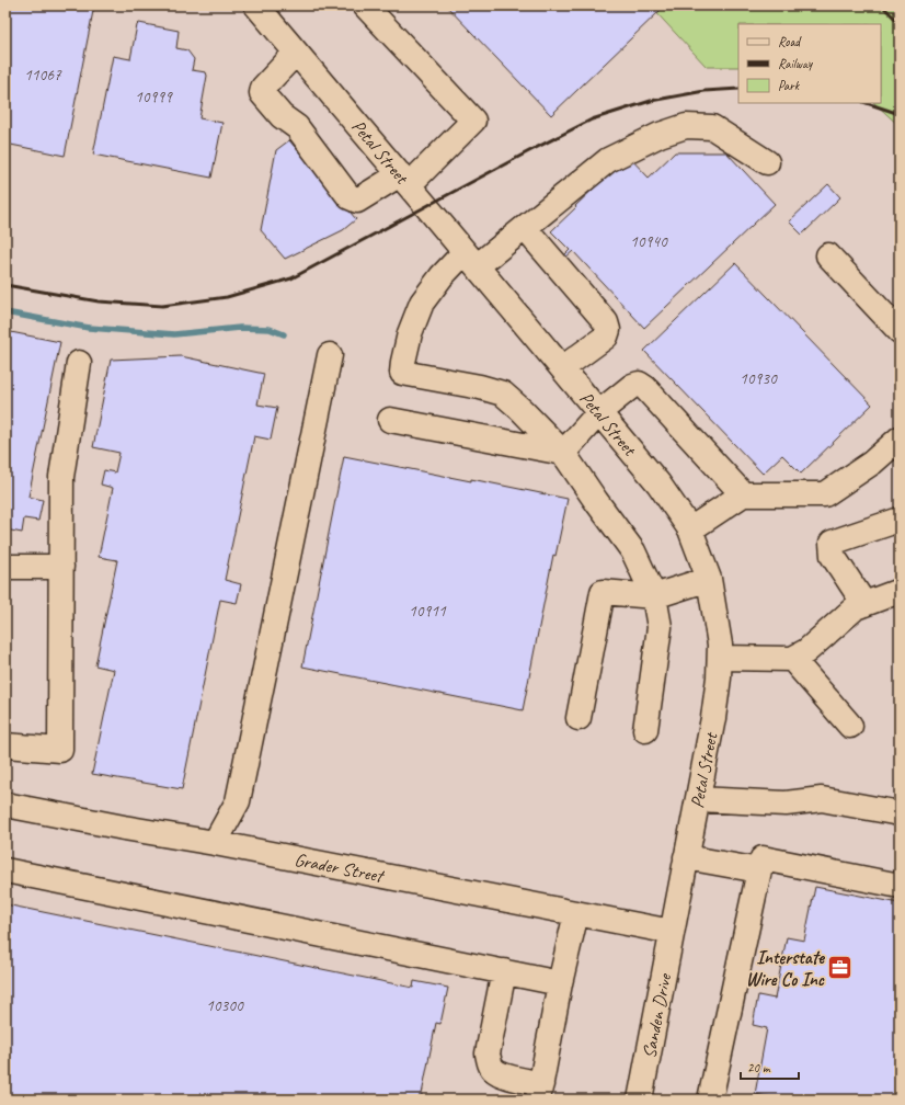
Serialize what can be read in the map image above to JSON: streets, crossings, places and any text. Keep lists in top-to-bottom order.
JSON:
{
  "streets": {
    "street": ["Petal Street", "Grader Street", "Sanden Drive"]
  },
  "crossings": [
    ["Petal Street", "Grader Street"],
    ["Petal Street", "Sanden Drive"],
    ["Grader Street", "Sanden Drive"]
  ],
  "places": {
    "office": ["Interstate Wire Co Inc"]
  },
  "house_numbers": [
    "11067",
    "10999",
    "10940",
    "10930",
    "10911",
    "10300"
  ],
  "legend": ["Road", "Railway", "Park"],
  "scale_bar": "20 m"
}
